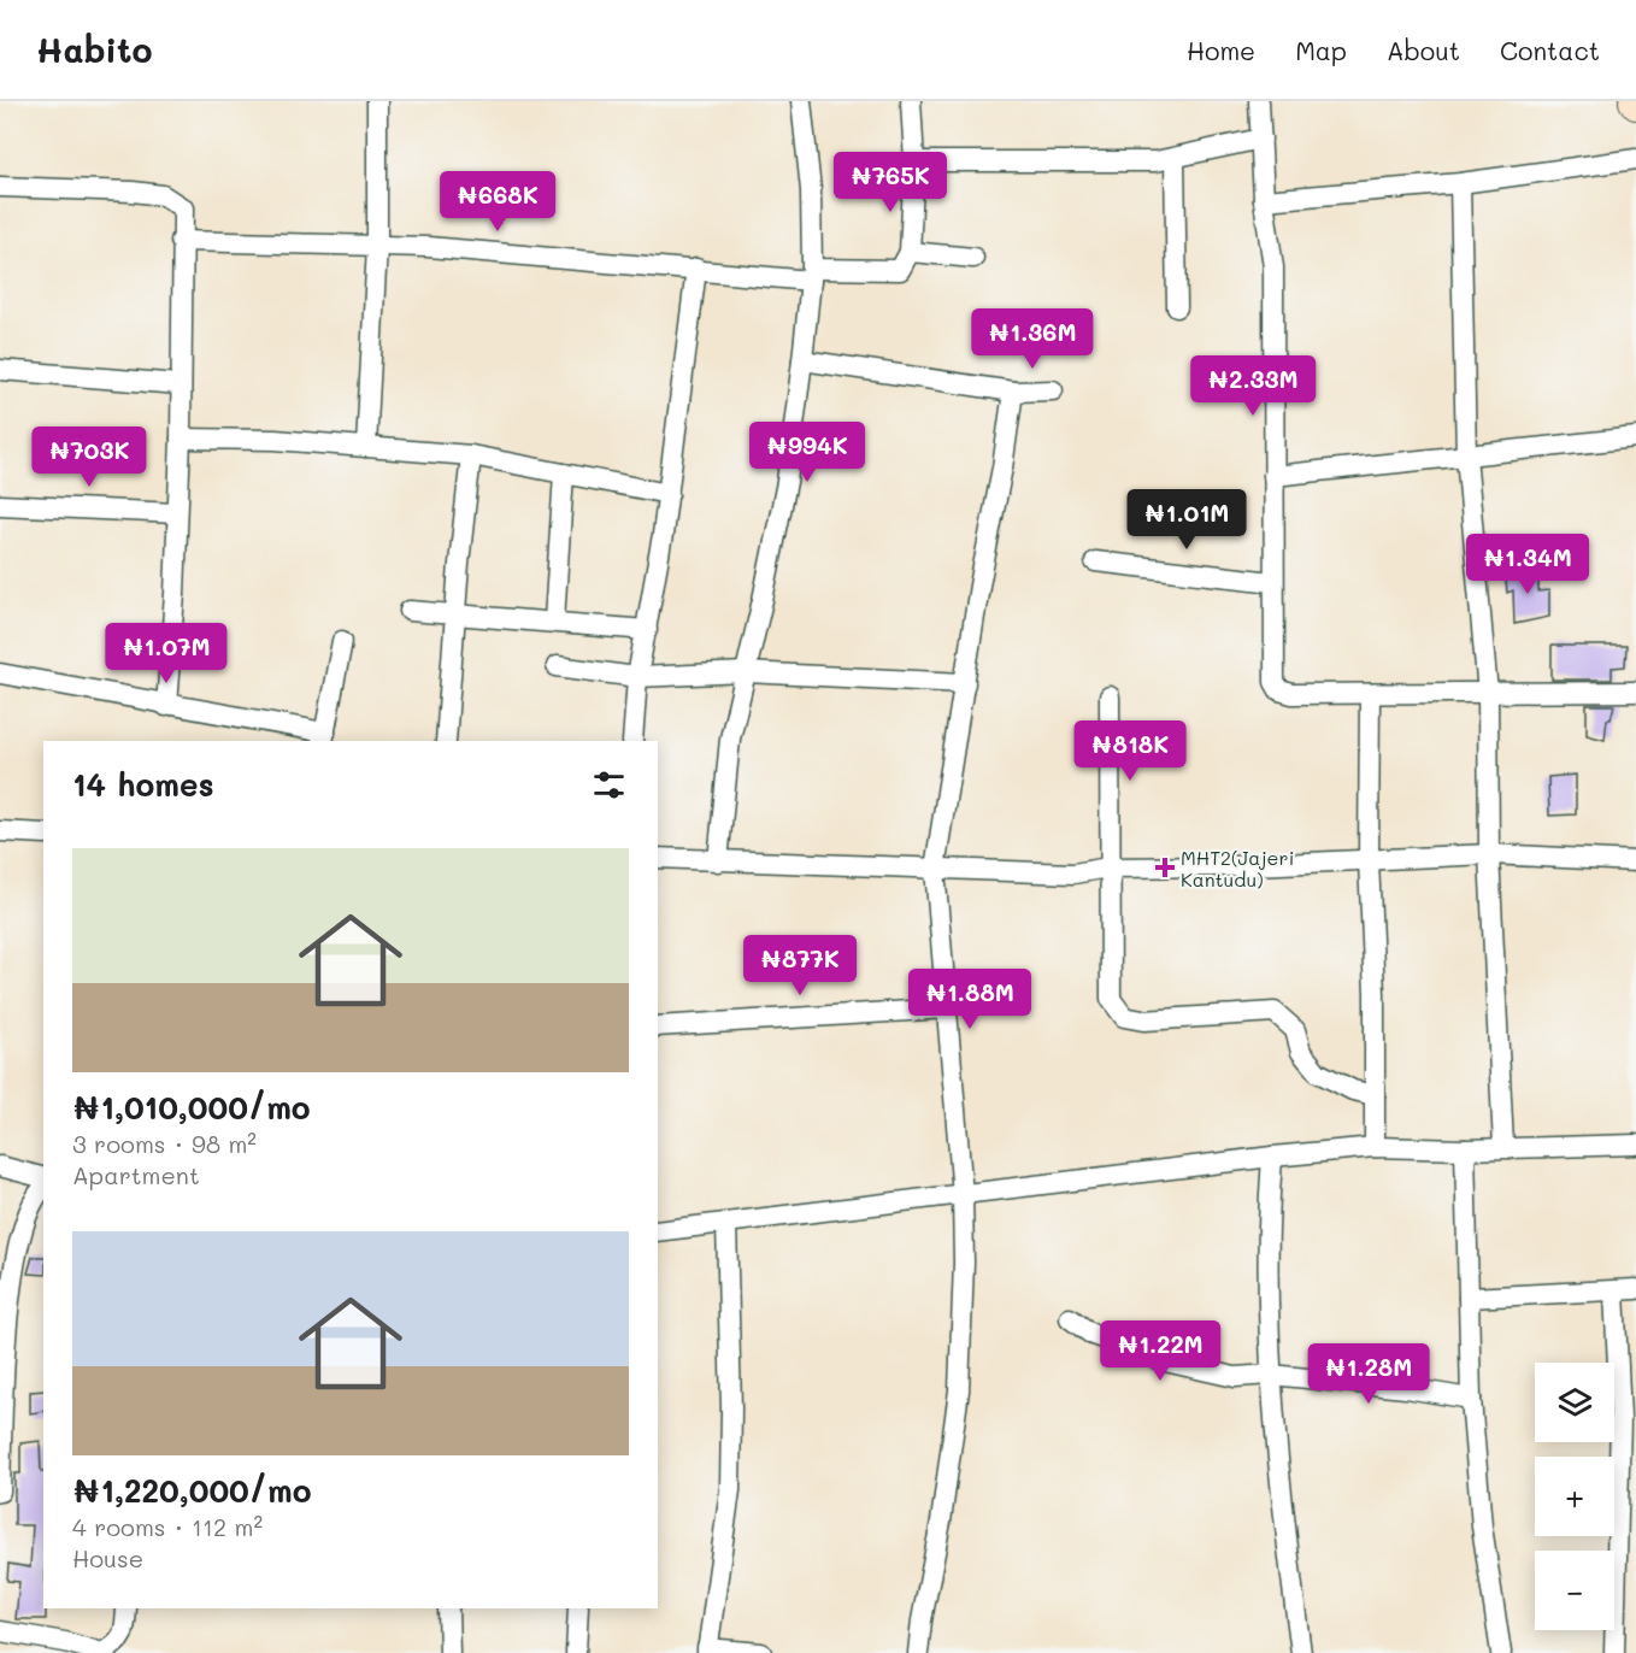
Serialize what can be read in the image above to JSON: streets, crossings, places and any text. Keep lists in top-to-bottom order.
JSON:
{
  "places": {
    "health": ["MHT2(Jajeri Kantudu)"]
  },
  "page": {
    "header": "Habito",
    "nav": [
      "Home",
      "Map",
      "About",
      "Contact"
    ],
    "price": [
      "₦765K",
      "₦668K",
      "₦1.36M",
      "₦2.33M",
      "₦994K",
      "₦703K",
      "₦1.01M",
      "₦1.34M",
      "₦1.07M",
      "₦818K",
      "₦877K",
      "₦1.88M",
      "₦1.22M",
      "₦1.28M"
    ],
    "heading": "14 homes",
    "list": [
      {
        "name": "₦1,010,000/mo",
        "note": "3 rooms · 98 m² · Apartment"
      },
      {
        "name": "₦1,220,000/mo",
        "note": "4 rooms · 112 m² · House"
      }
    ],
    "map_buttons": ["+", "−"]
  }
}
